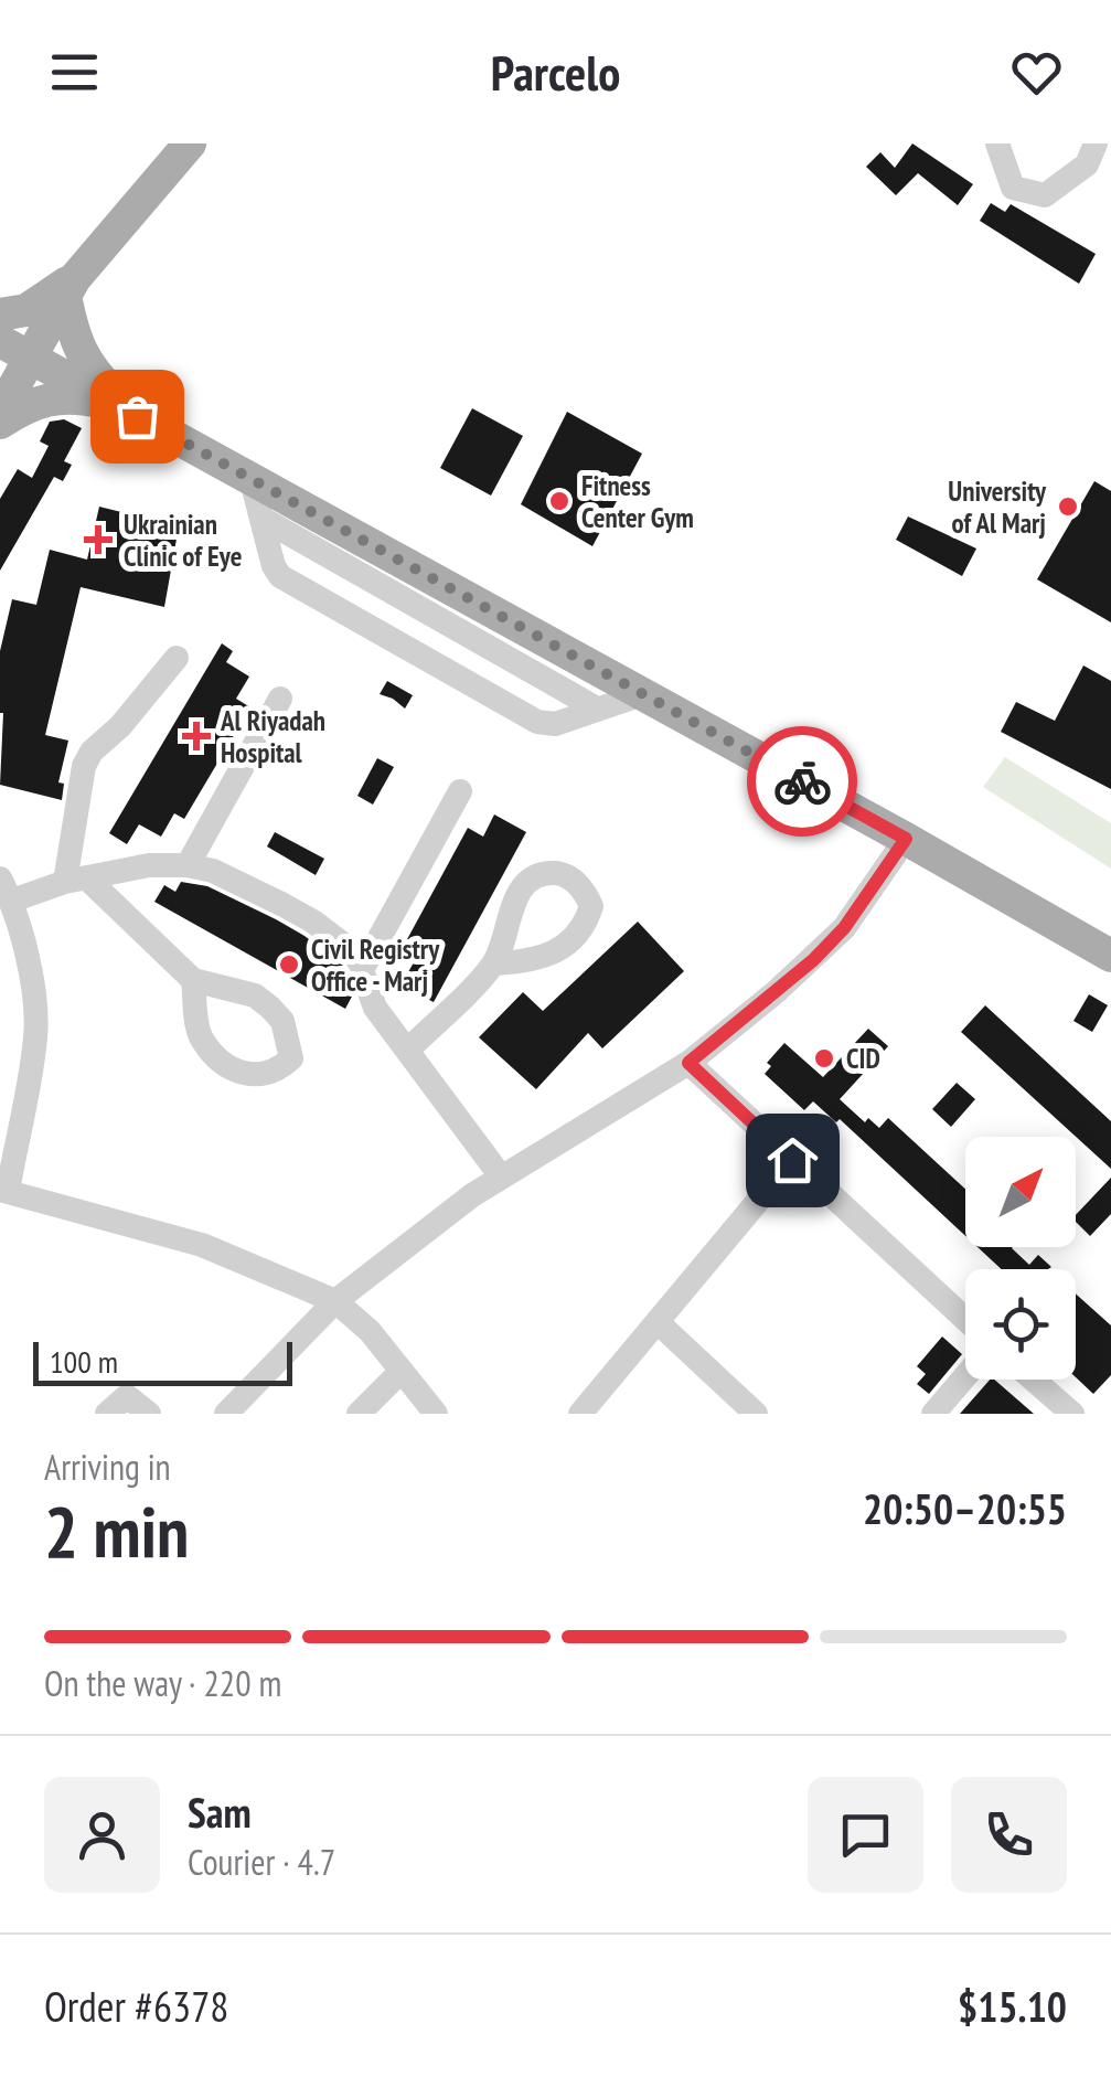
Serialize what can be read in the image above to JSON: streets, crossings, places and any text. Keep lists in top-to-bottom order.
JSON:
{
  "places": {
    "other": [
      "Fitness Center Gym",
      "University of Al Marj",
      "Civil Registry Office - Marj",
      "CID"
    ],
    "health": ["Ukrainian Clinic of Eye", "Al Riyadah Hospital"]
  },
  "scale_bar": "100 m",
  "north": "top right",
  "page": {
    "header": "Parcelo",
    "scale": "100 m",
    "heading": ["2 min", "Arriving in", "20:50–20:55"],
    "panel": [
      "Sam",
      "Courier · 4.7",
      "Order #6378",
      "$15.10"
    ],
    "bar": "On the way · 220 m"
  }
}
